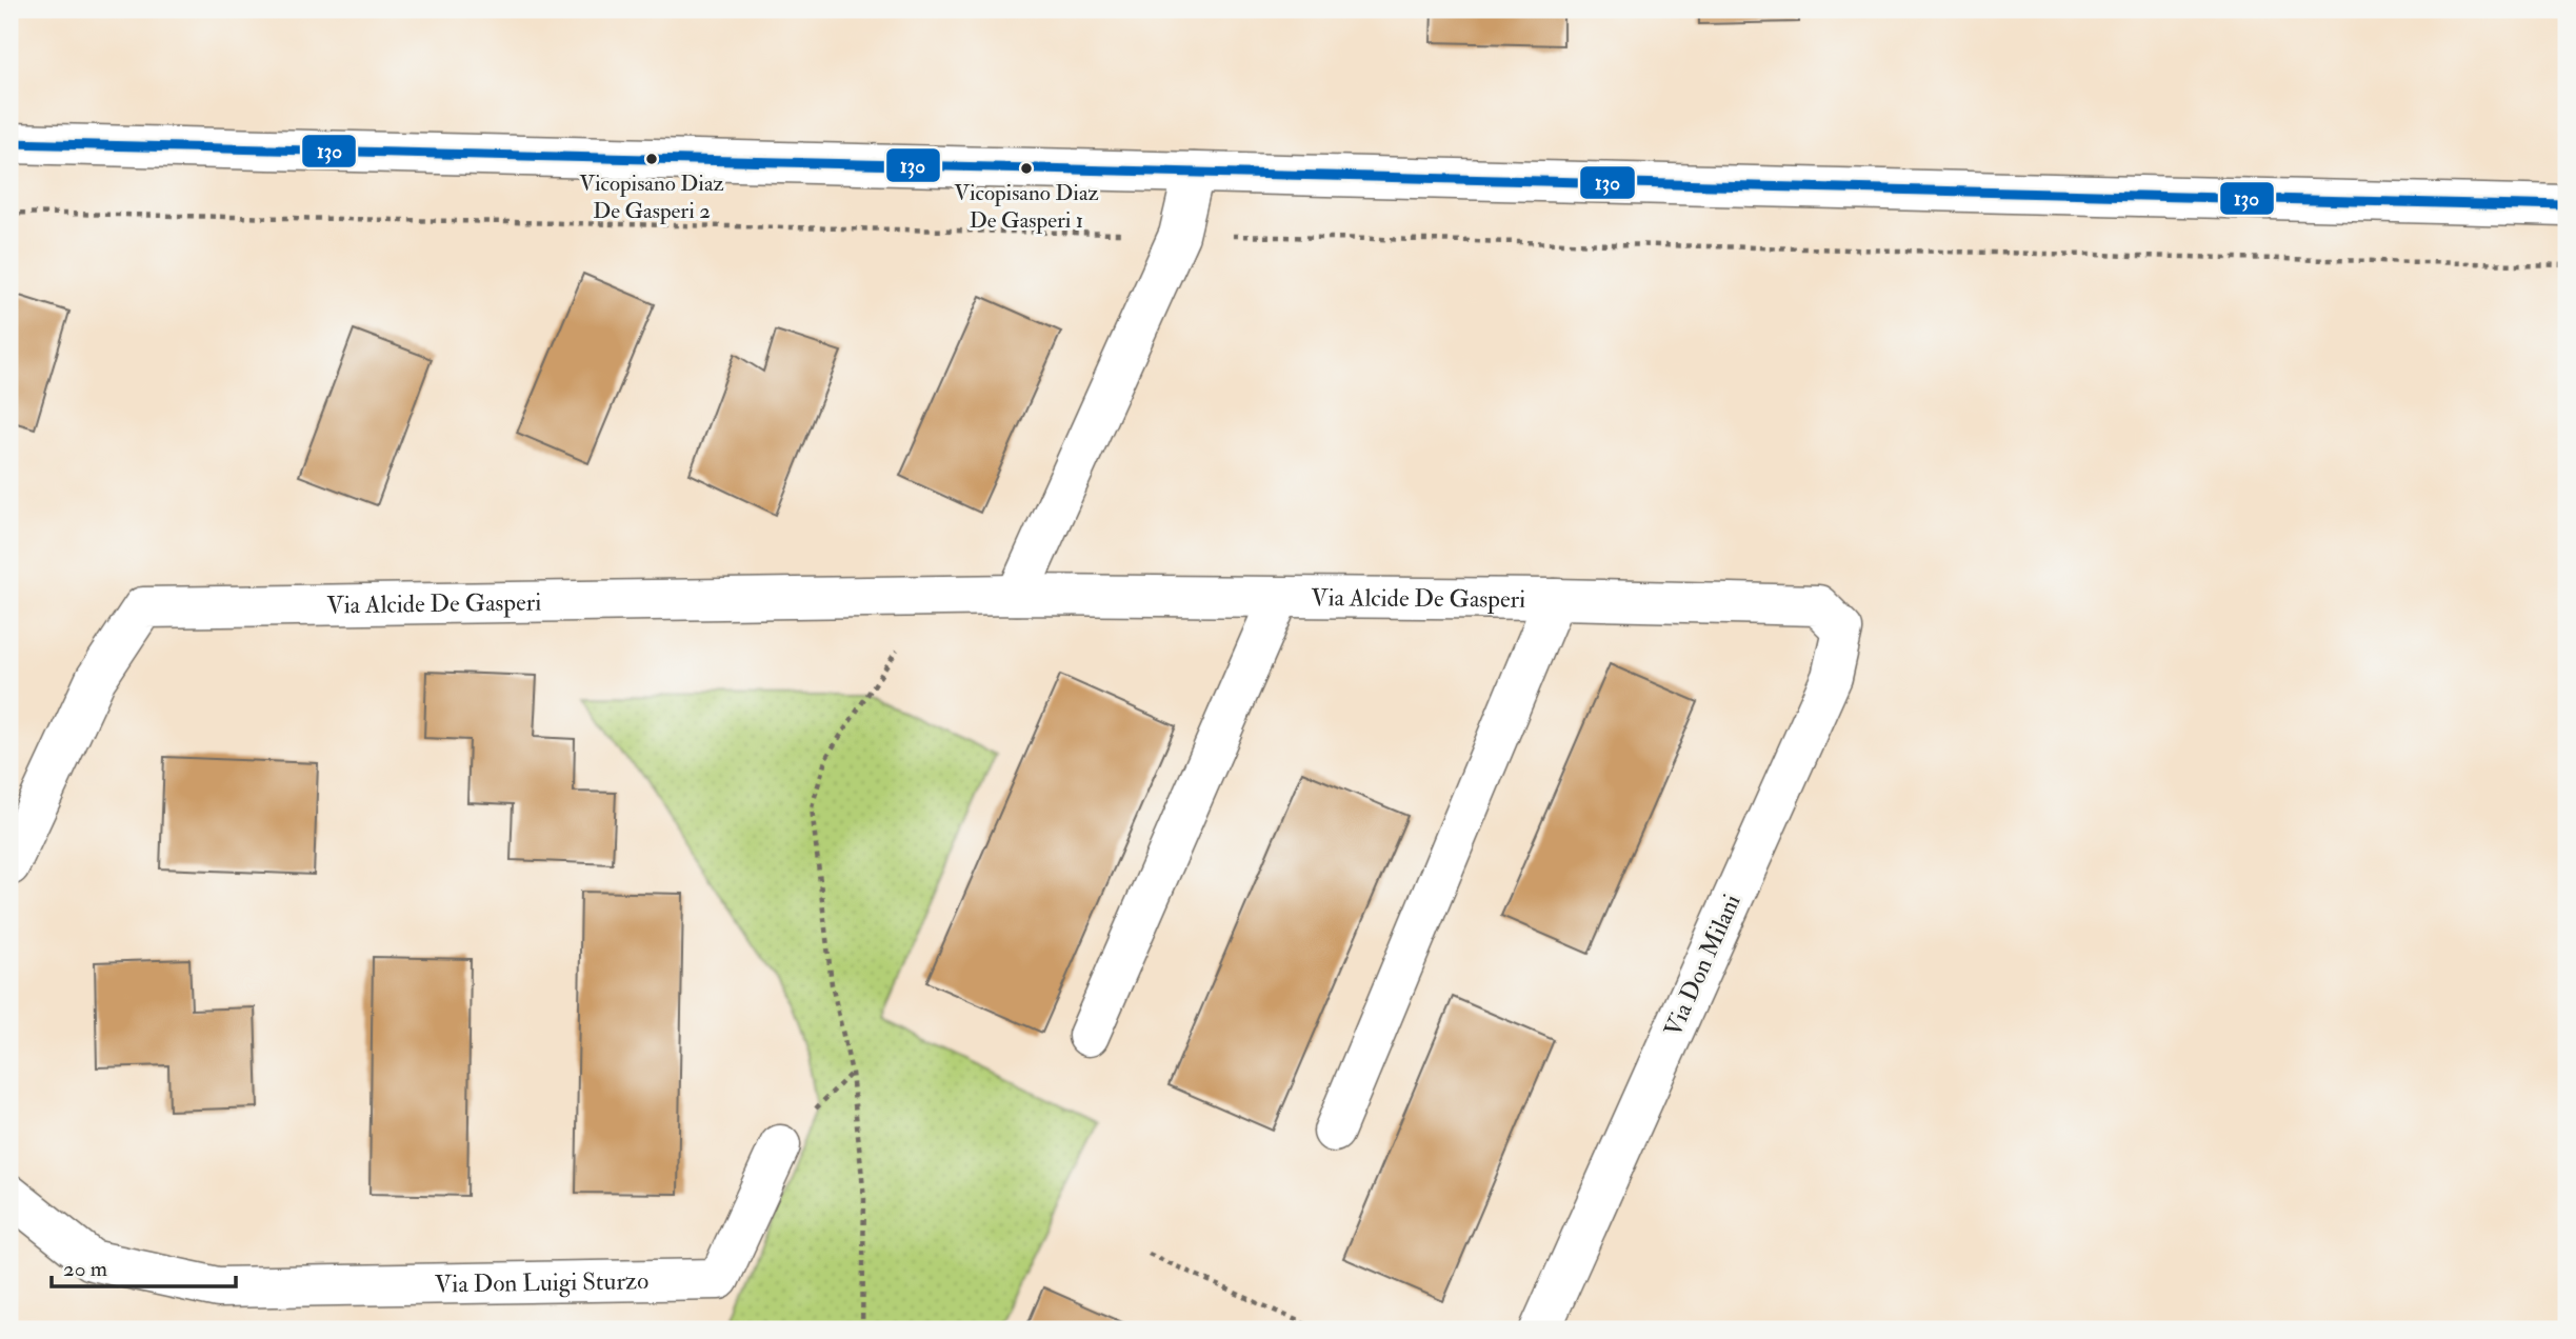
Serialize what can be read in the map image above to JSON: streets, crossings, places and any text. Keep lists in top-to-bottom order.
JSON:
{
  "streets": {
    "street": ["Via Alcide De Gasperi", "Via Don Milani", "Via Don Luigi Sturzo"]
  },
  "crossings": [
    ["Via Alcide De Gasperi", "Via Don Milani"]
  ],
  "places": ["Vicopisano Diaz De Gasperi 2", "Vicopisano Diaz De Gasperi 1"],
  "lines": ["transit line 130"],
  "scale_bar": "20 m"
}
